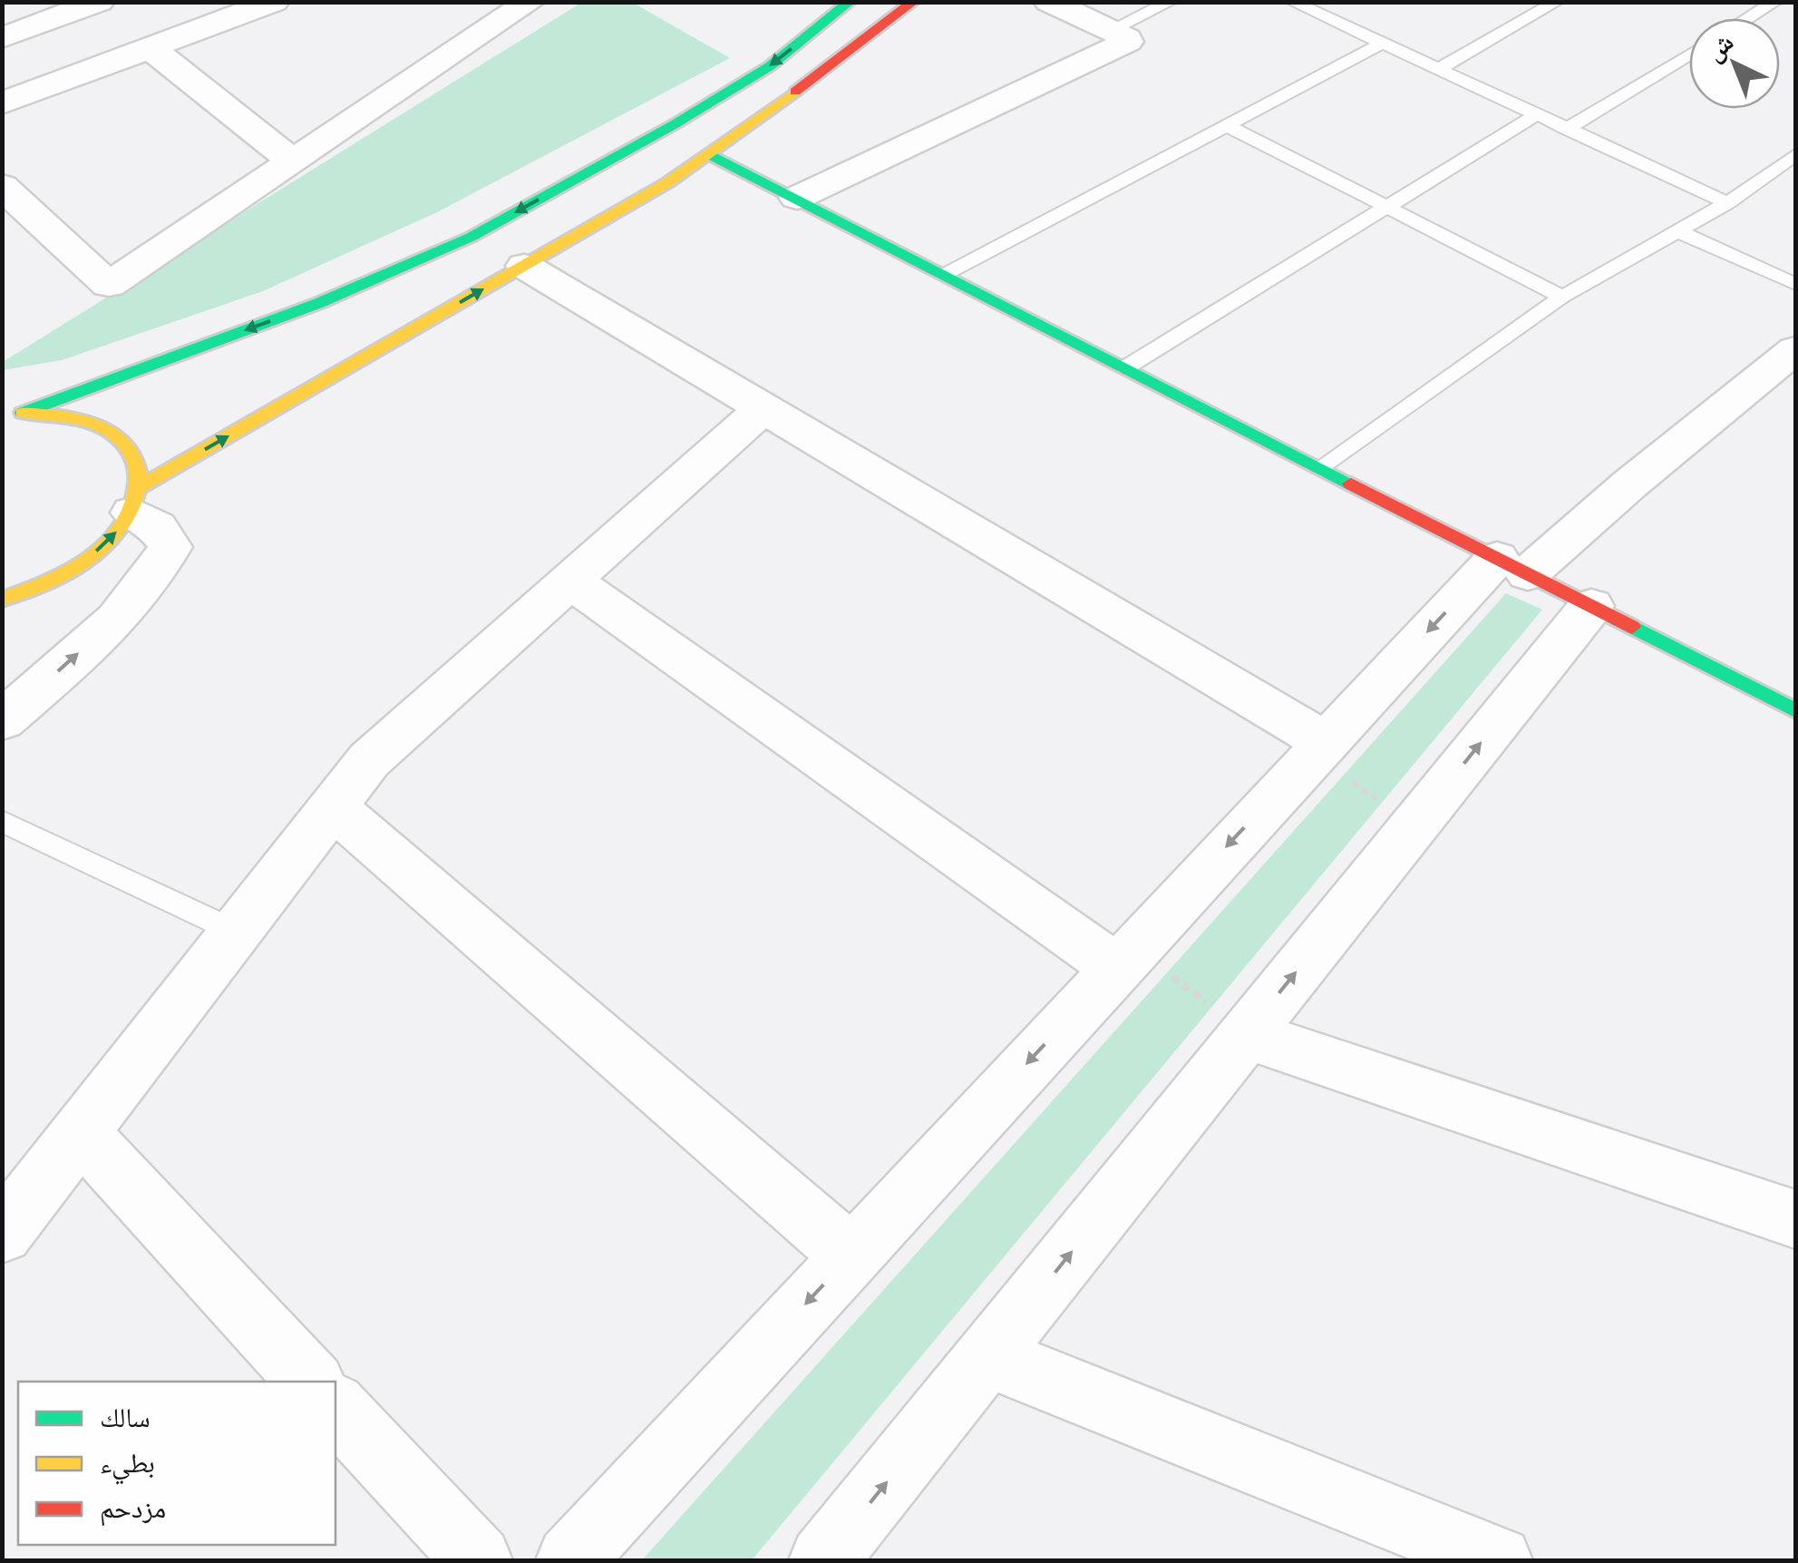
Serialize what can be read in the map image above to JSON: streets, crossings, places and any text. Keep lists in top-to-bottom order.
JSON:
{
  "legend": ["سالك", "بطيء", "مزدحم"],
  "north": "top left"
}
